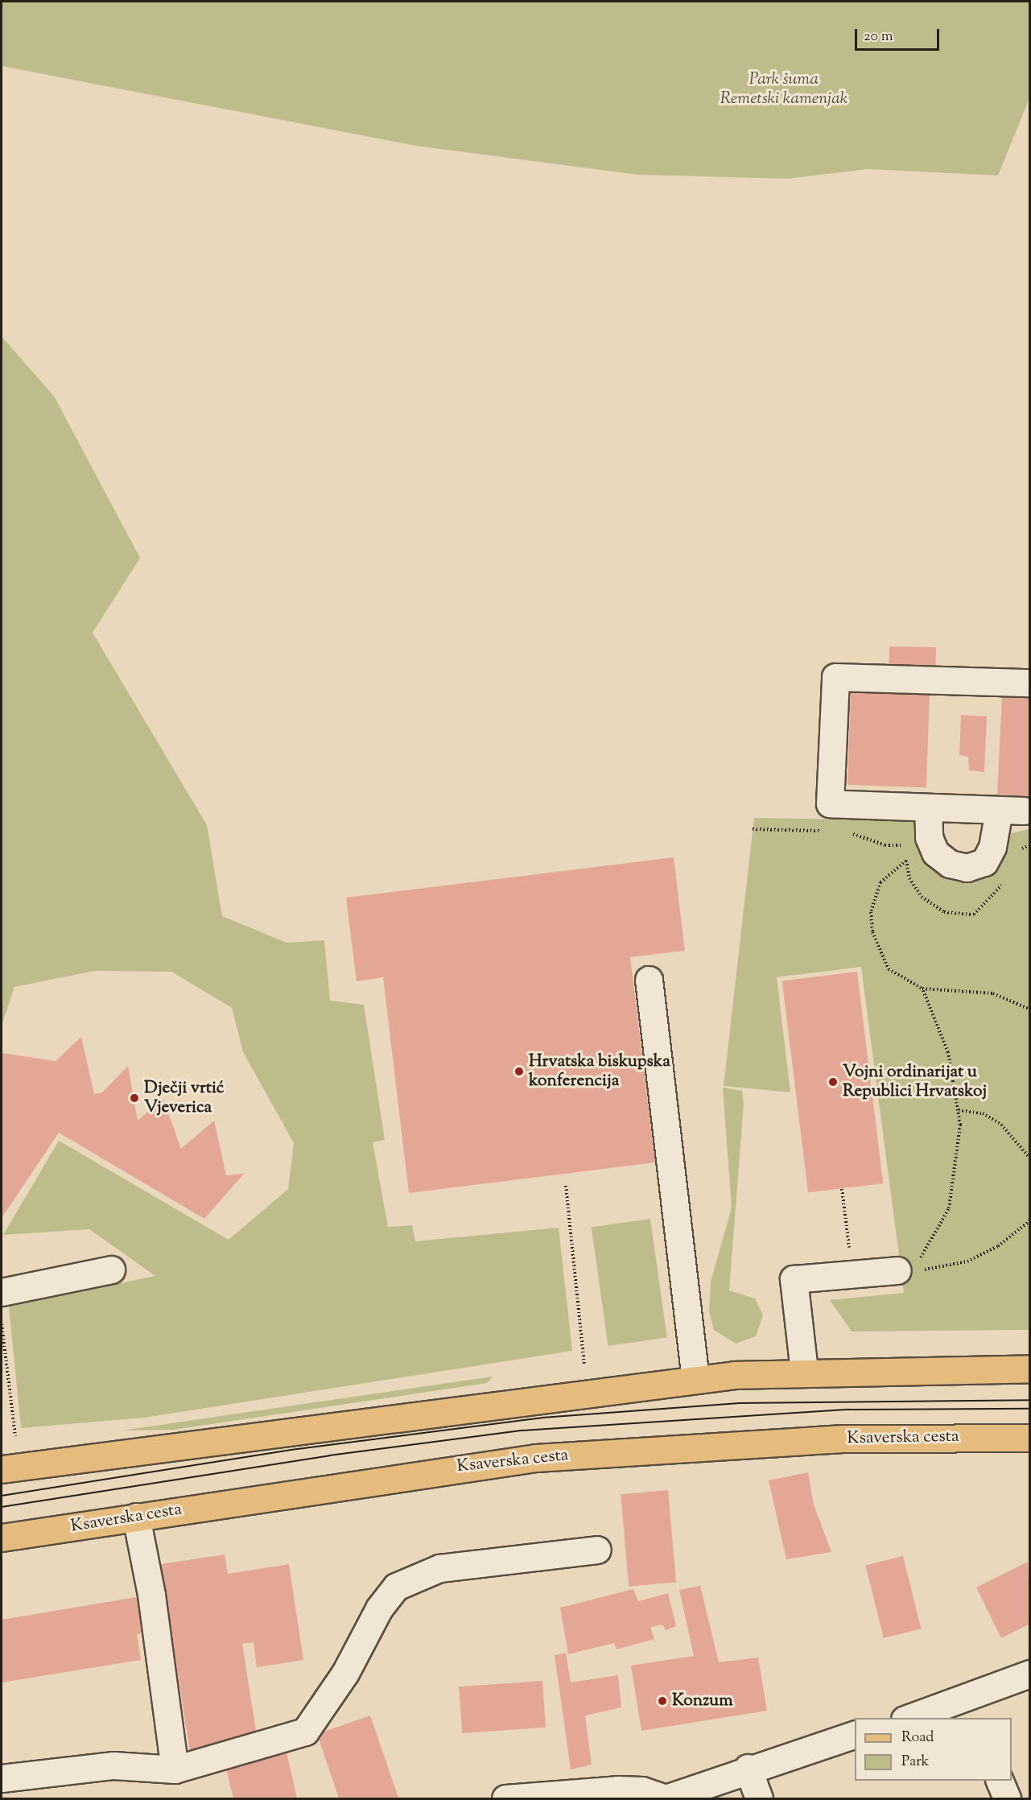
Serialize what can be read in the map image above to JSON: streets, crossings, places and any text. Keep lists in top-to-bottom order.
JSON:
{
  "streets": {
    "main road": ["Ksaverska cesta"]
  },
  "parks": ["Park šuma Remetski kamenjak"],
  "places": [
    "Hrvatska biskupska konferencija",
    "Vojni ordinarijat u Republici Hrvatskoj",
    "Dječji vrtić Vjeverica",
    "Konzum"
  ],
  "legend": ["Road", "Park"],
  "scale_bar": "20 m"
}
